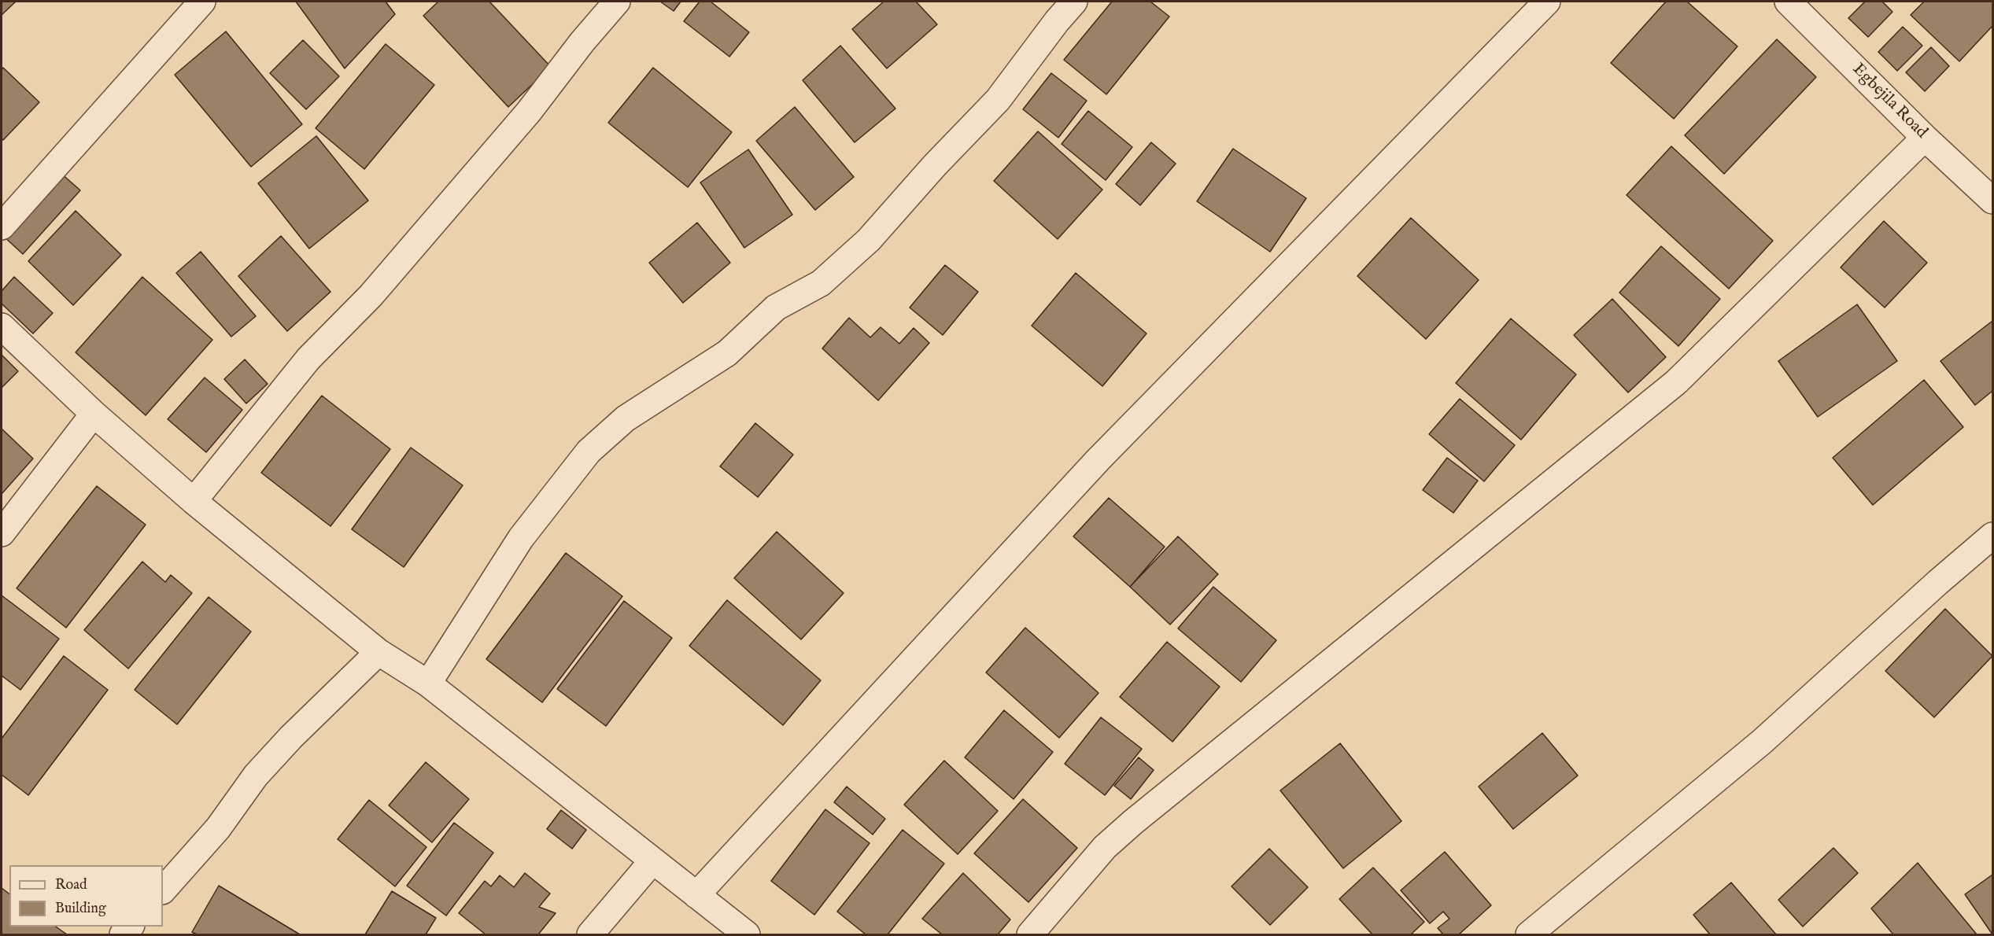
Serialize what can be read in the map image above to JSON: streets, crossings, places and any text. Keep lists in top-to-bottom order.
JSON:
{
  "streets": {
    "street": ["Egbejila Road"]
  },
  "legend": ["Road", "Building"]
}
